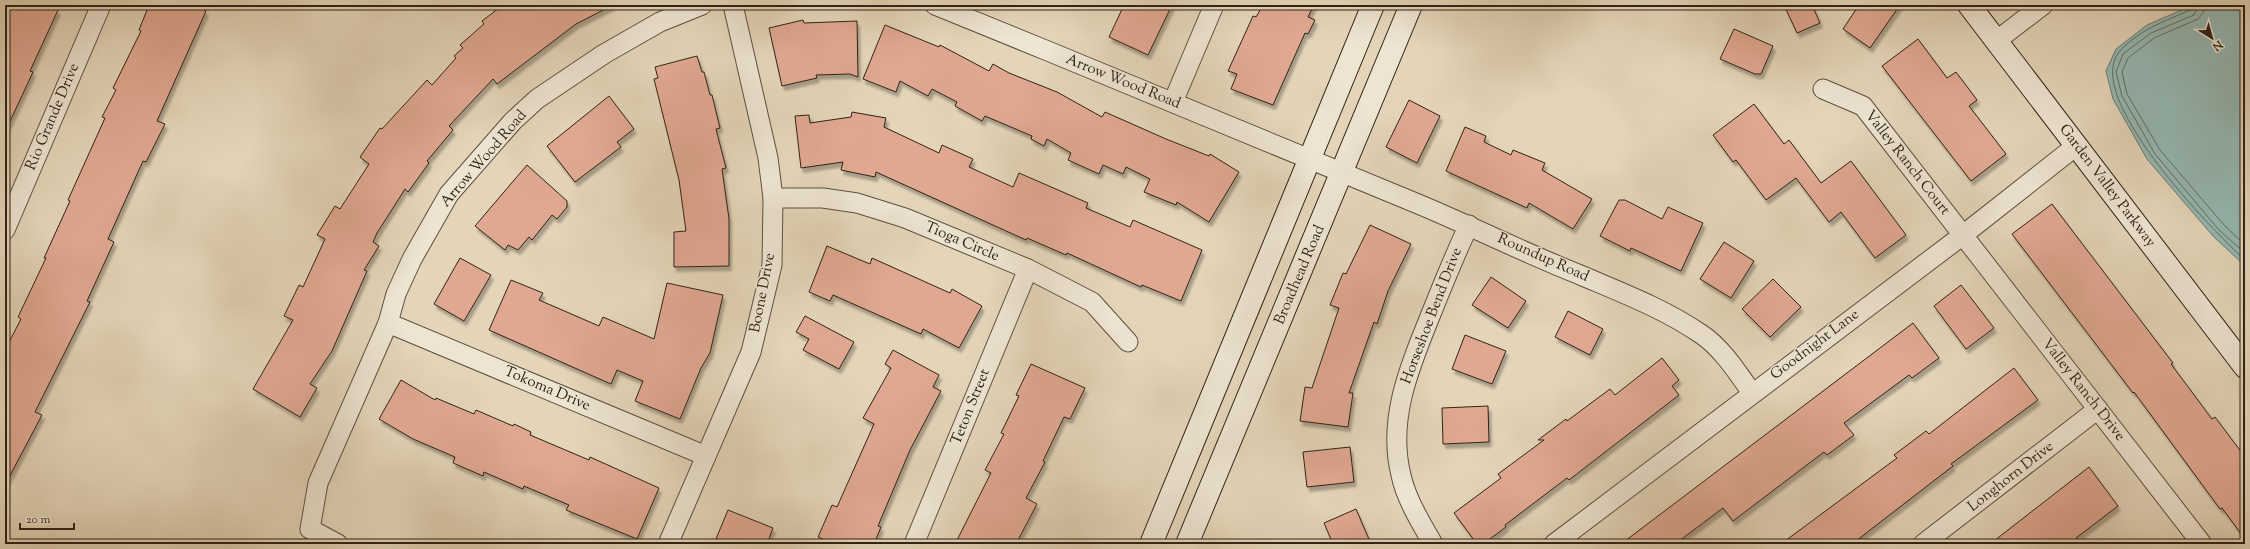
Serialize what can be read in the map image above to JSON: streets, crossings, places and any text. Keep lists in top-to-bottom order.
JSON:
{
  "streets": {
    "street": [
      "Arrow Wood Road",
      "Rio Grande Drive",
      "Valley Ranch Court",
      "Garden Valley Parkway",
      "Tioga Circle",
      "Roundup Road",
      "Broadhead Road",
      "Boone Drive",
      "Horseshoe Bend Drive",
      "Goodnight Lane",
      "Tokoma Drive",
      "Valley Ranch Drive",
      "Teton Street",
      "Longhorn Drive"
    ]
  },
  "crossings": [
    ["Arrow Wood Road", "Roundup Road"],
    ["Arrow Wood Road", "Tokoma Drive"],
    ["Valley Ranch Court", "Goodnight Lane"],
    ["Valley Ranch Court", "Valley Ranch Drive"],
    ["Garden Valley Parkway", "Goodnight Lane"],
    ["Tioga Circle", "Boone Drive"],
    ["Tioga Circle", "Teton Street"],
    ["Roundup Road", "Broadhead Road"],
    ["Roundup Road", "Horseshoe Bend Drive"],
    ["Roundup Road", "Goodnight Lane"],
    ["Boone Drive", "Tokoma Drive"],
    ["Goodnight Lane", "Valley Ranch Drive"],
    ["Valley Ranch Drive", "Longhorn Drive"]
  ],
  "scale_bar": "20 m",
  "north": "bottom right"
}
